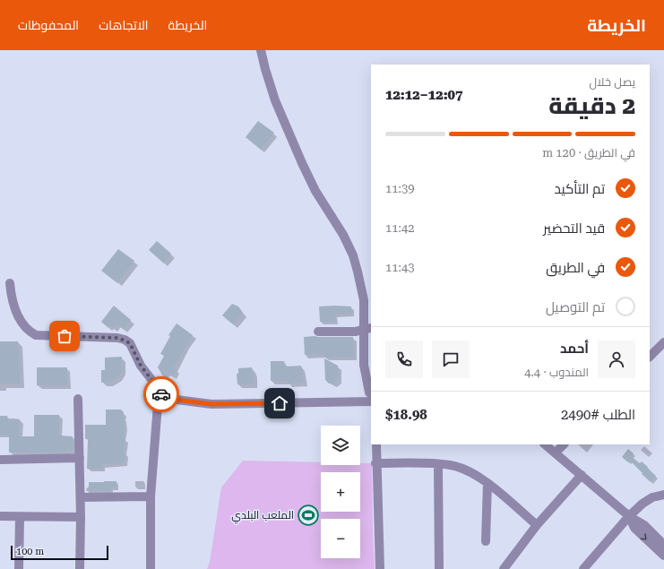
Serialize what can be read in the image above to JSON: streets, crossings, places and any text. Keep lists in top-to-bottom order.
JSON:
{
  "places": {
    "sports": ["الملعب البلدي"]
  },
  "scale_bar": "100 m",
  "page": {
    "header": "الخريطة",
    "nav": ["الخريطة", "الاتجاهات", "المحفوظات"],
    "heading": ["2 دقيقة", "يصل خلال", "12:07–12:12"],
    "panel": [
      "أحمد",
      "المندوب · 4.4",
      "الطلب #2490",
      "$18.98"
    ],
    "bar": "في الطريق · 120 m",
    "list": [
      ["تم التأكيد", "11:39"],
      ["قيد التحضير", "11:42"],
      ["في الطريق", "11:43"],
      "تم التوصيل"
    ],
    "map_buttons": ["+", "−"],
    "scale": "100 m"
  }
}
